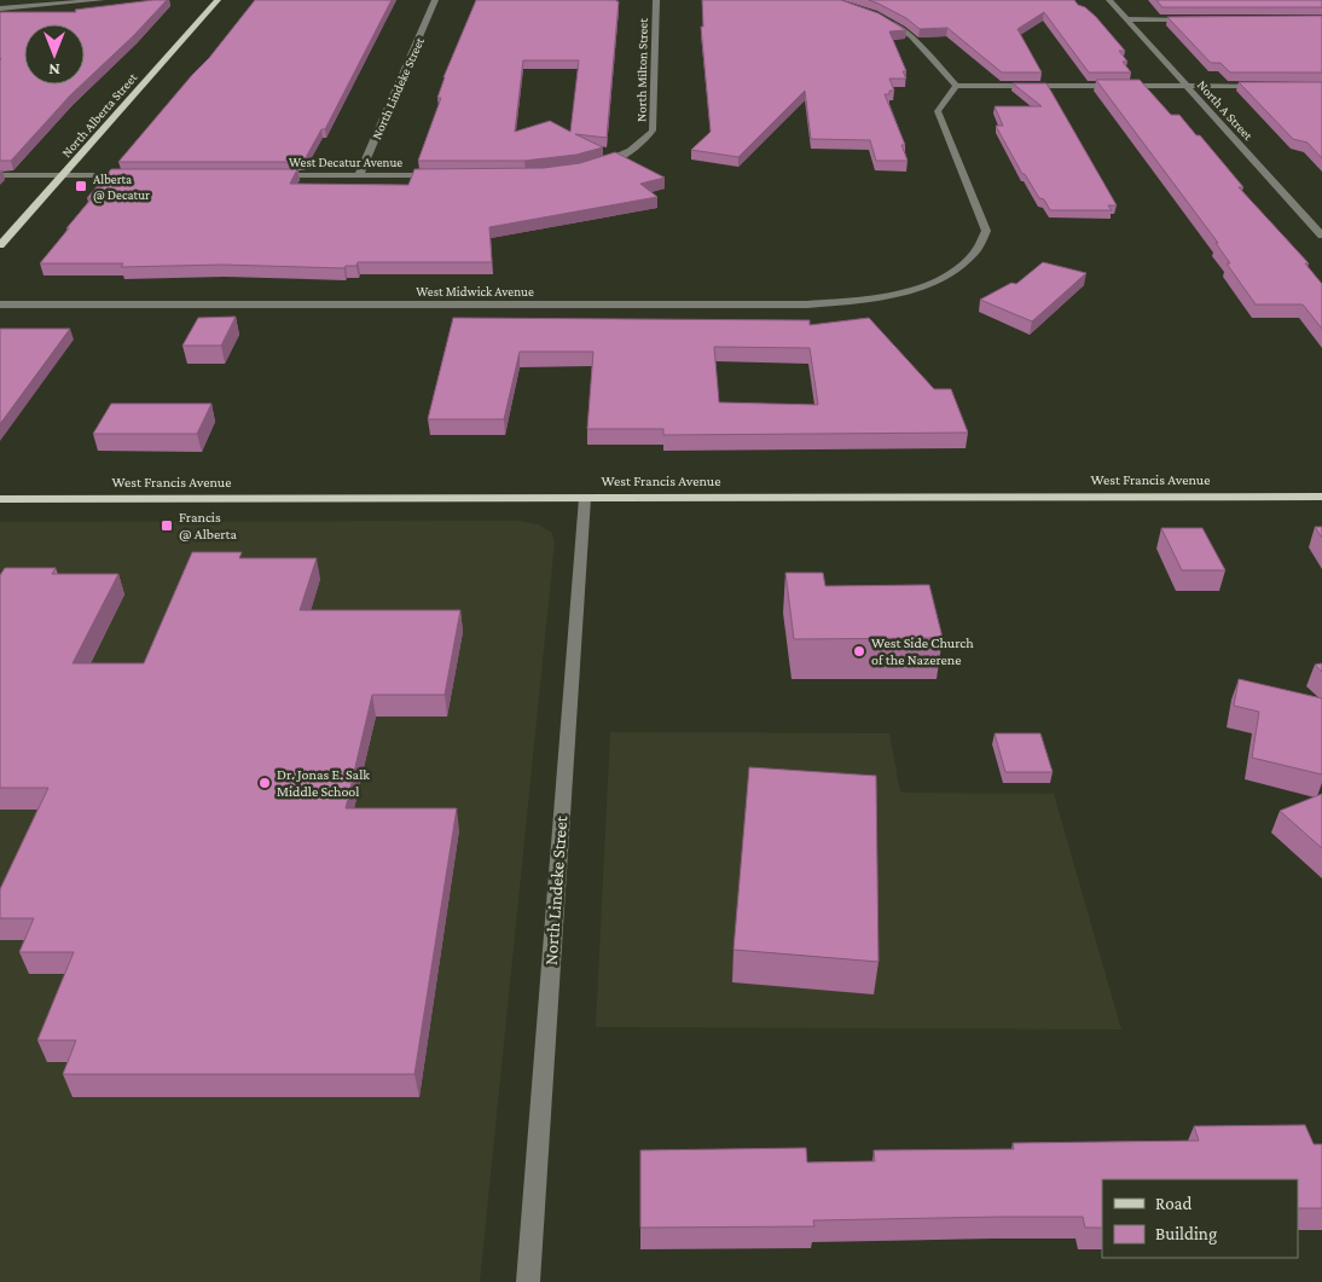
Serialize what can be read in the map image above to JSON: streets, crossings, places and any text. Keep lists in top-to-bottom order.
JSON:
{
  "streets": {
    "main road": ["North Alberta Street", "West Francis Avenue"],
    "street": [
      "North Milton Street",
      "North Lindeke Street",
      "North A Street",
      "West Decatur Avenue",
      "West Midwick Avenue"
    ]
  },
  "crossings": [
    ["North Lindeke Street", "West Decatur Avenue"],
    ["North Lindeke Street", "West Francis Avenue"]
  ],
  "places": {
    "transit": ["Alberta @ Decatur", "Francis @ Alberta"],
    "other": ["West Side Church of the Nazerene", "Dr. Jonas E. Salk Middle School"]
  },
  "legend": ["Road", "Building"],
  "north": "bottom"
}
